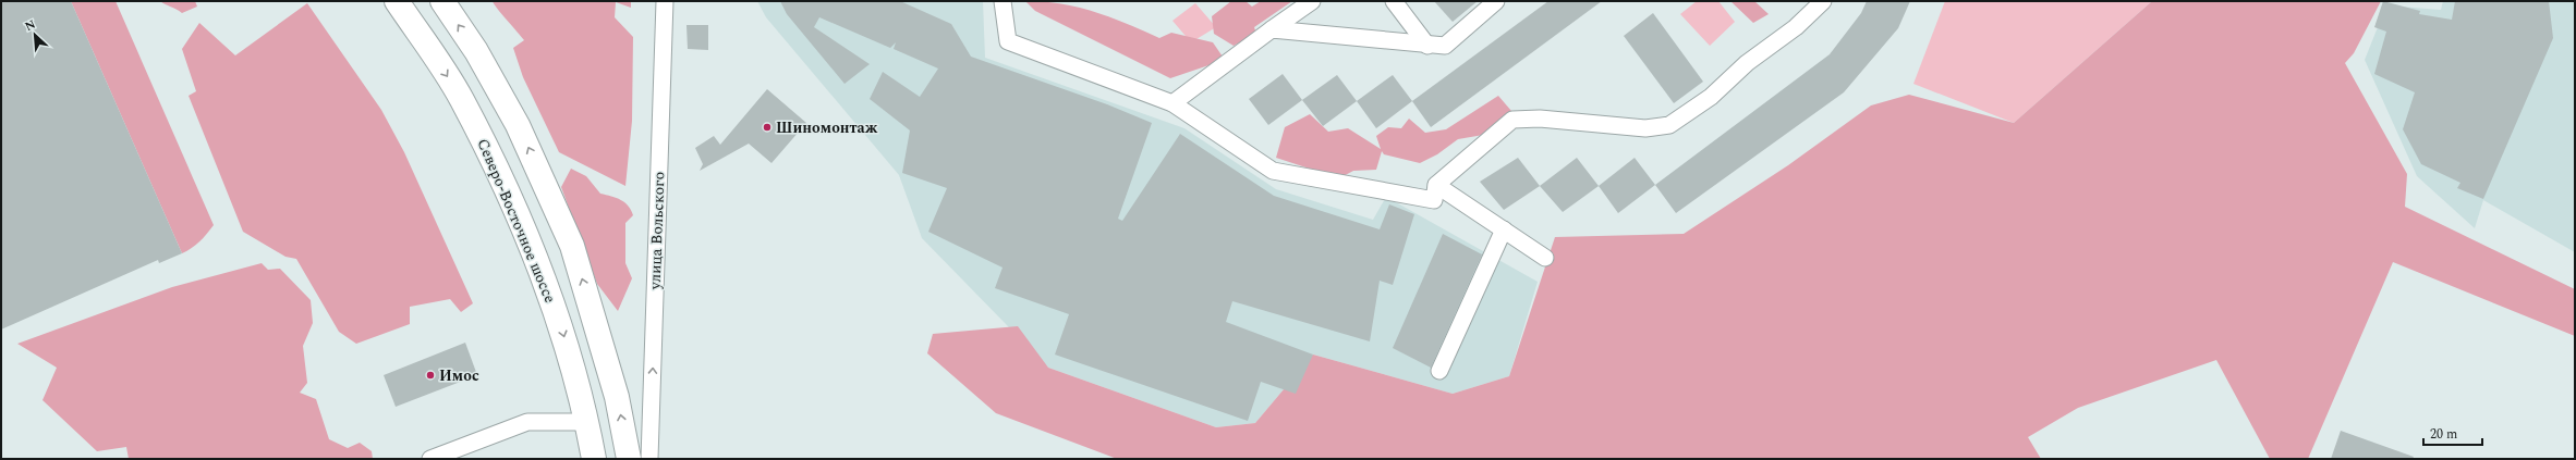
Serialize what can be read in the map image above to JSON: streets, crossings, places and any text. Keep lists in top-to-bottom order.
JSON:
{
  "streets": {
    "main road": ["Северо-Восточное шоссе"],
    "street": ["улица Вольского"]
  },
  "one_way": ["улица Вольского"],
  "places": ["Шиномонтаж", "Имос"],
  "scale_bar": "20 m",
  "north": "top left"
}
